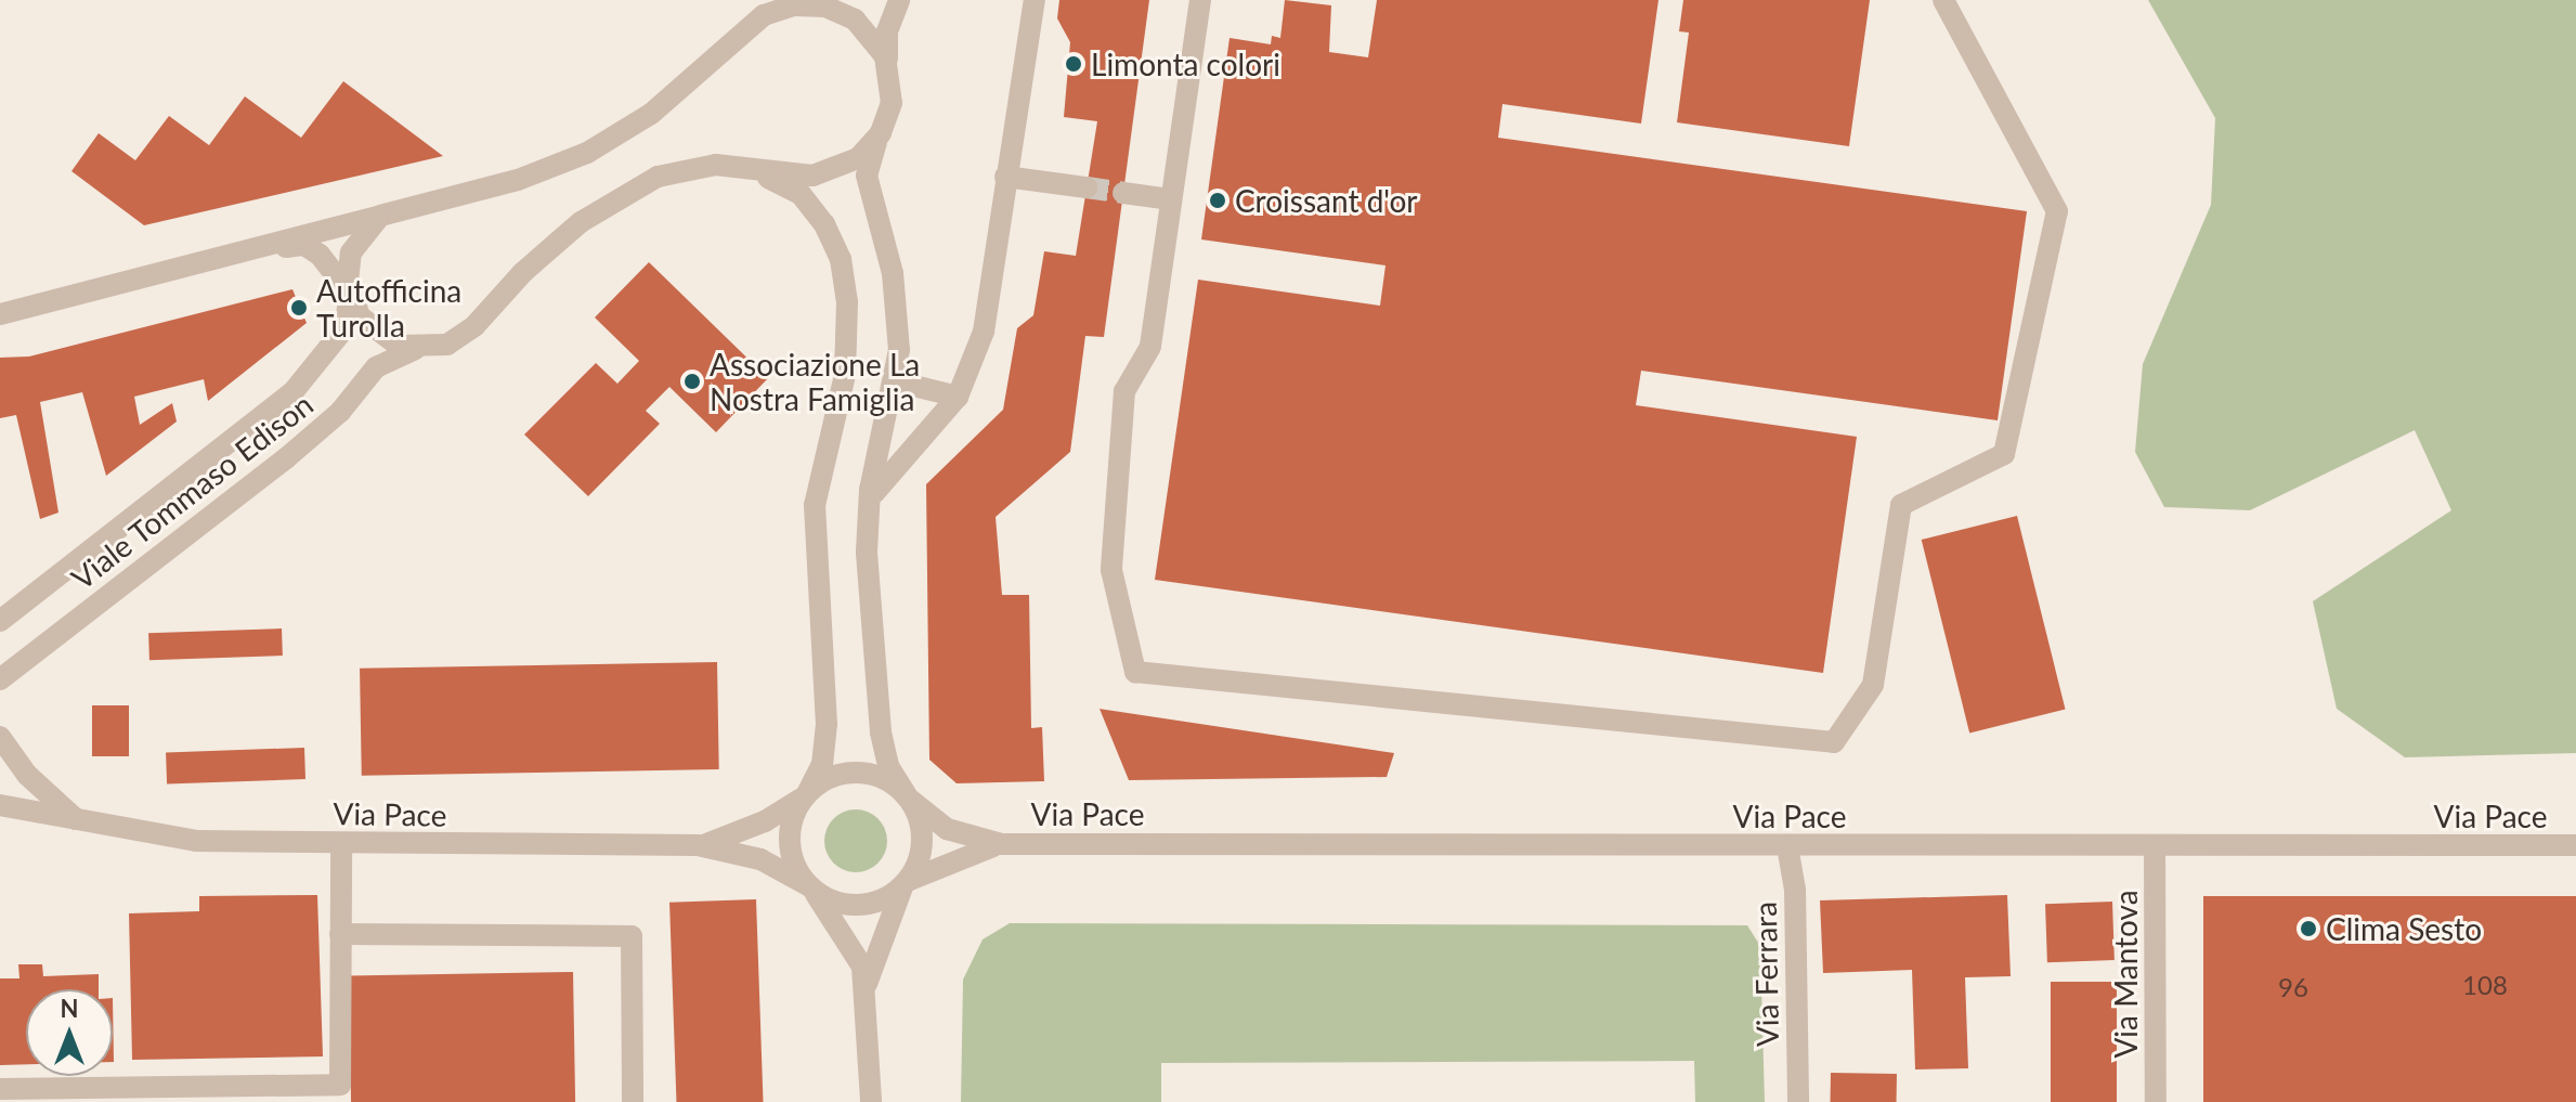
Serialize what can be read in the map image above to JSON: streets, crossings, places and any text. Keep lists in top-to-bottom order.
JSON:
{
  "streets": {
    "street": [
      "Viale Tommaso Edison",
      "Via Pace",
      "Via Ferrara",
      "Via Mantova"
    ]
  },
  "crossings": [
    ["Via Pace", "Via Ferrara"],
    ["Via Pace", "Via Mantova"]
  ],
  "places": [
    "Limonta colori",
    "Croissant d'or",
    "Autofficina Turolla",
    "Associazione La Nostra Famiglia",
    "Clima Sesto"
  ],
  "house_numbers": ["108", "96"],
  "north": "top"
}
